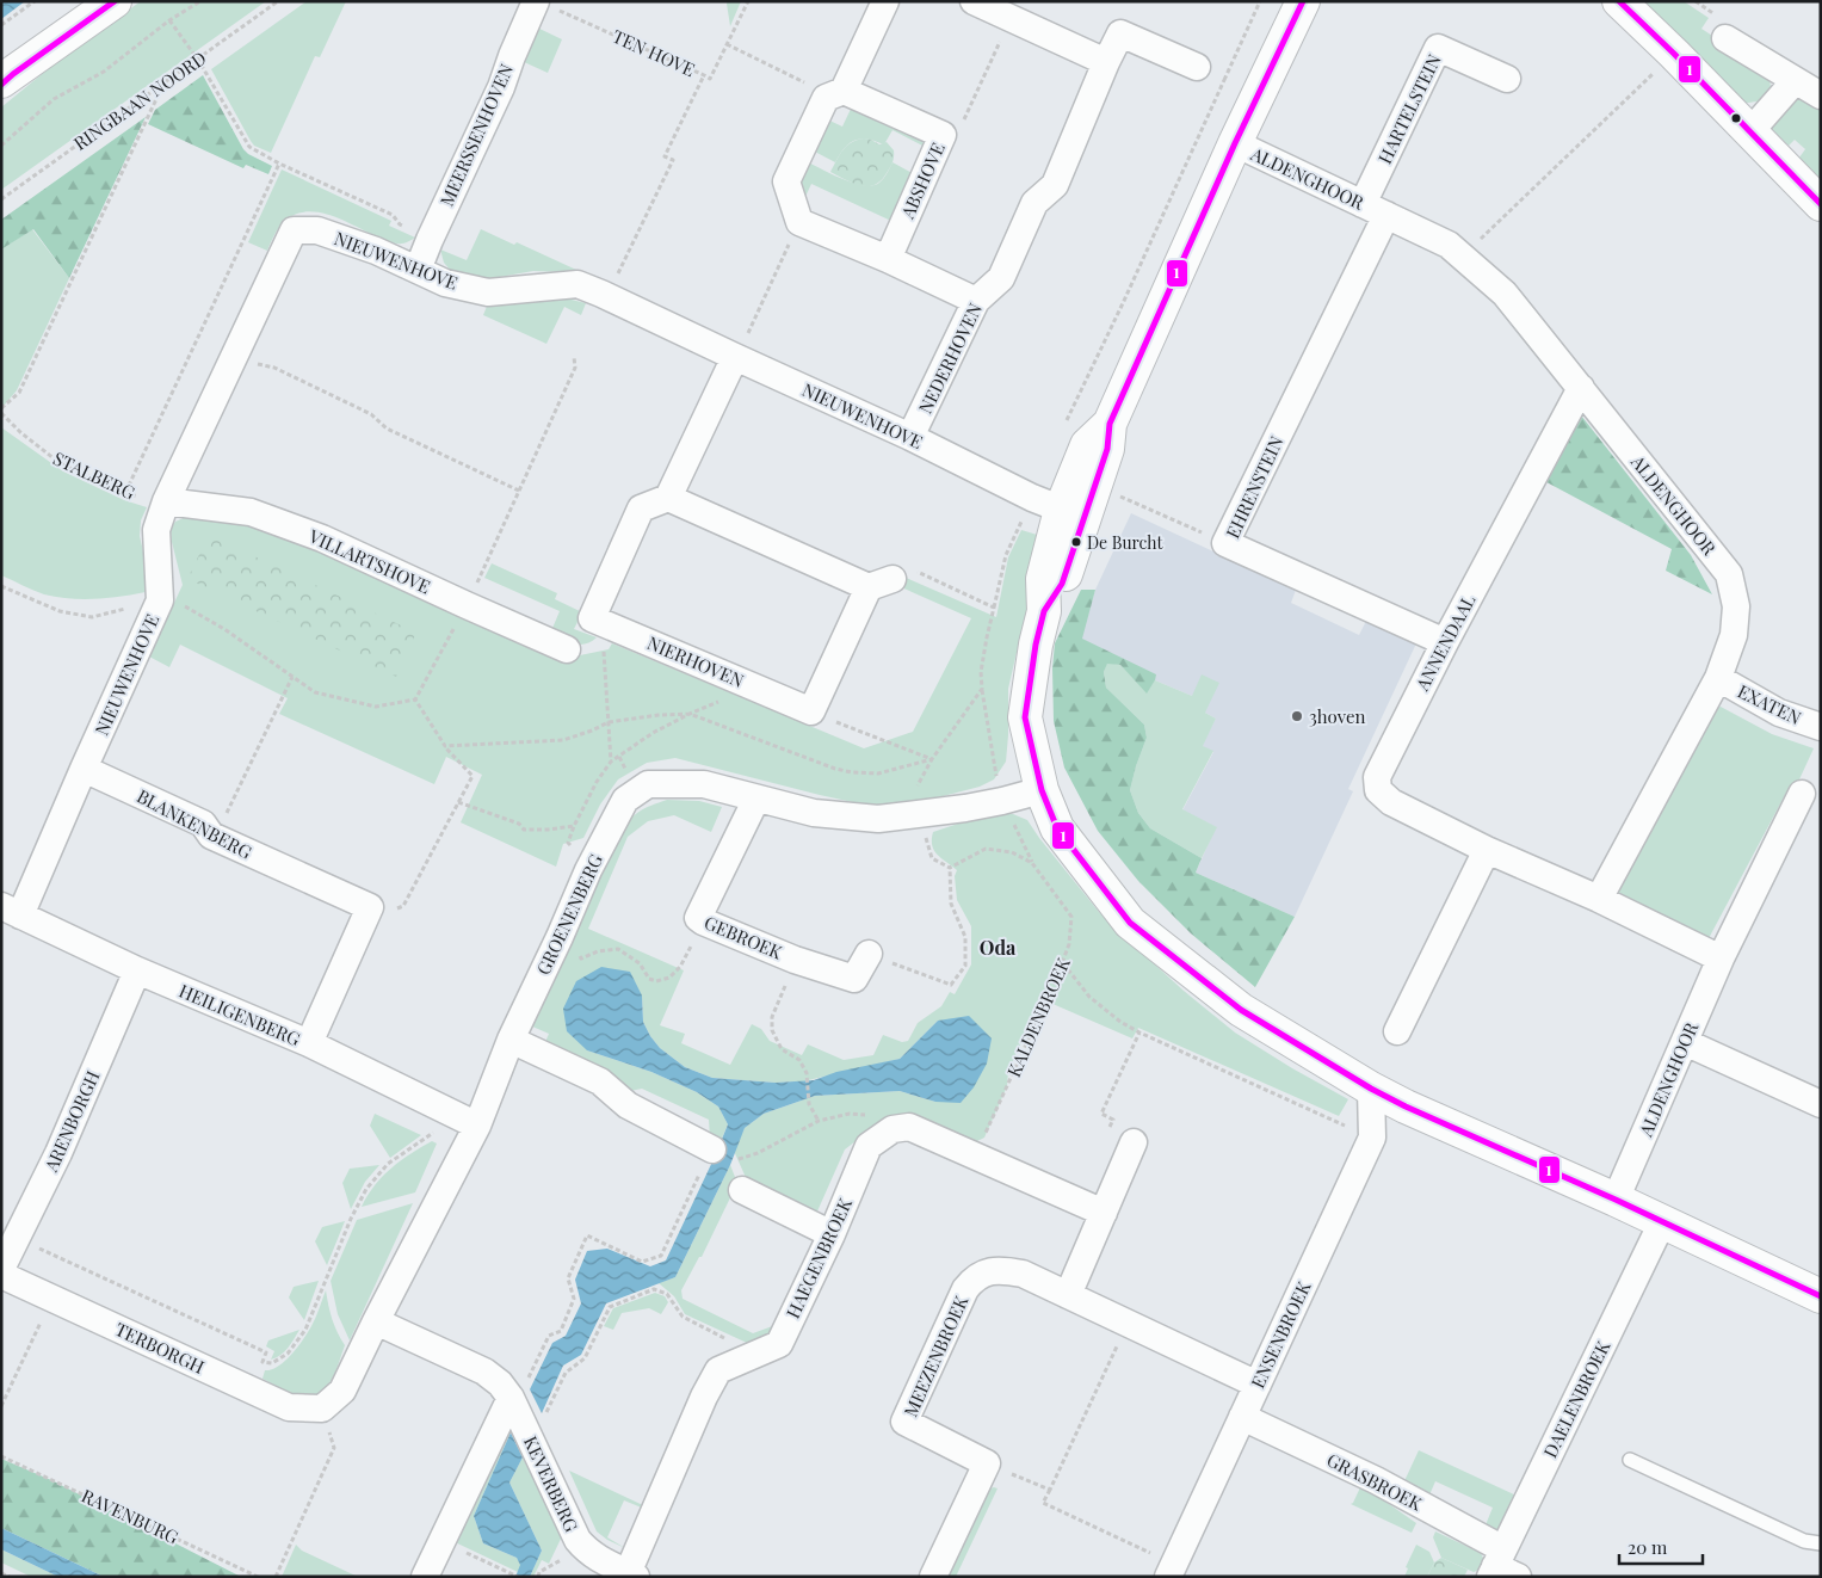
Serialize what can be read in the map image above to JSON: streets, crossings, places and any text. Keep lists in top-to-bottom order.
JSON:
{
  "streets": {
    "street": [
      "HARTELSTEIN",
      "MEERSSENHOVEN",
      "ALDENGHOOR",
      "ABSHOVE",
      "NIEUWENHOVE",
      "NEDERHOVEN",
      "EHRENSTEIN",
      "VILLARTSHOVE",
      "ANNENDAAL",
      "NIERHOVEN",
      "EXATEN",
      "BLANKENBERG",
      "GROENENBERG",
      "GEBROEK",
      "HEILIGENBERG",
      "ARENBORGH",
      "HAEGENBROEK",
      "ENSENBROEK",
      "TERBORGH",
      "MEEZENBROEK",
      "DAELENBROEK",
      "GRASBROEK",
      "KEVERBERG"
    ],
    "path": [
      "TEN HOVE",
      "RINGBAAN NOORD",
      "STALBERG",
      "KALDENBROEK",
      "RAVENBURG"
    ]
  },
  "crossings": [
    ["TEN HOVE", "MEERSSENHOVEN"],
    ["TEN HOVE", "NIEUWENHOVE"],
    ["HARTELSTEIN", "ALDENGHOOR"],
    ["HARTELSTEIN", "EHRENSTEIN"],
    ["MEERSSENHOVEN", "NIEUWENHOVE"],
    ["ALDENGHOOR", "EHRENSTEIN"],
    ["ALDENGHOOR", "ANNENDAAL"],
    ["ALDENGHOOR", "EXATEN"],
    ["NIEUWENHOVE", "NEDERHOVEN"],
    ["NIEUWENHOVE", "STALBERG"],
    ["NIEUWENHOVE", "VILLARTSHOVE"],
    ["NIEUWENHOVE", "BLANKENBERG"],
    ["NIEUWENHOVE", "HEILIGENBERG"],
    ["STALBERG", "VILLARTSHOVE"],
    ["EHRENSTEIN", "ANNENDAAL"],
    ["GROENENBERG", "GEBROEK"],
    ["GROENENBERG", "HEILIGENBERG"],
    ["GROENENBERG", "TERBORGH"],
    ["GROENENBERG", "KEVERBERG"],
    ["HEILIGENBERG", "ARENBORGH"],
    ["HAEGENBROEK", "KEVERBERG"],
    ["ENSENBROEK", "MEEZENBROEK"],
    ["ENSENBROEK", "GRASBROEK"],
    ["DAELENBROEK", "GRASBROEK"]
  ],
  "districts": ["Oda"],
  "places": ["De Burcht", "3hoven"],
  "lines": ["transit line 1"],
  "scale_bar": "20 m"
}
